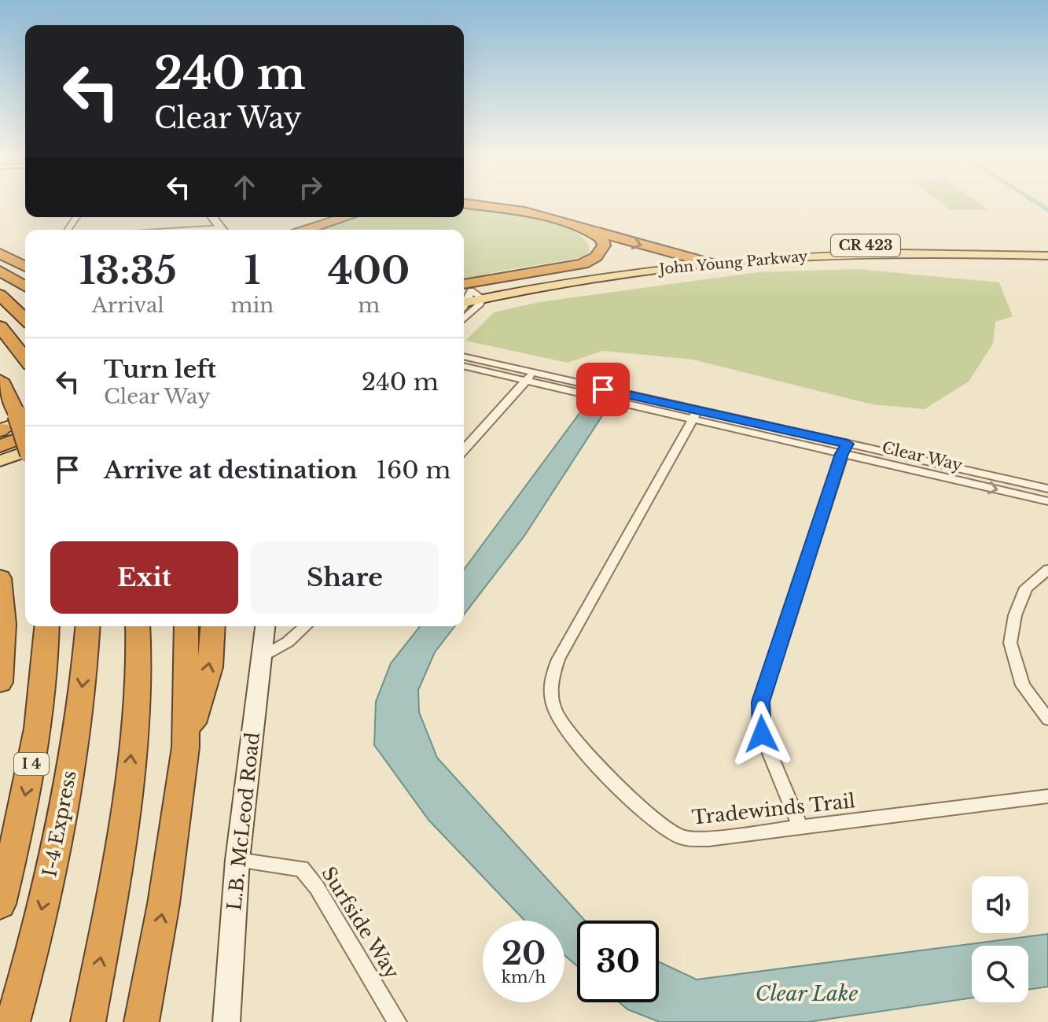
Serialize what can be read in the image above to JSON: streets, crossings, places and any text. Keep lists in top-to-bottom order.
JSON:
{
  "streets": {
    "highway": ["I 4", "I-4 Express"],
    "main road": ["CR 423", "John Young Parkway"],
    "street": [
      "Clear Way",
      "Tradewinds Trail",
      "L.B. McLeod Road",
      "Surfside Way"
    ]
  },
  "crossings": [
    ["Clear Way", "Tradewinds Trail"],
    ["L.B. McLeod Road", "Surfside Way"]
  ],
  "water": ["Clear Lake"],
  "page": {
    "turn": ["240 m", "Clear Way"],
    "eta": [
      "13:35",
      "Arrival",
      "1",
      "min",
      "400",
      "m"
    ],
    "list": [
      {
        "name": "Turn left",
        "note": "Clear Way",
        "value": "240 m"
      },
      {
        "name": "Arrive at destination",
        "value": "160 m"
      }
    ],
    "buttons": ["Exit", "Share"],
    "speed": "20 km/h",
    "limit": "30"
  }
}
